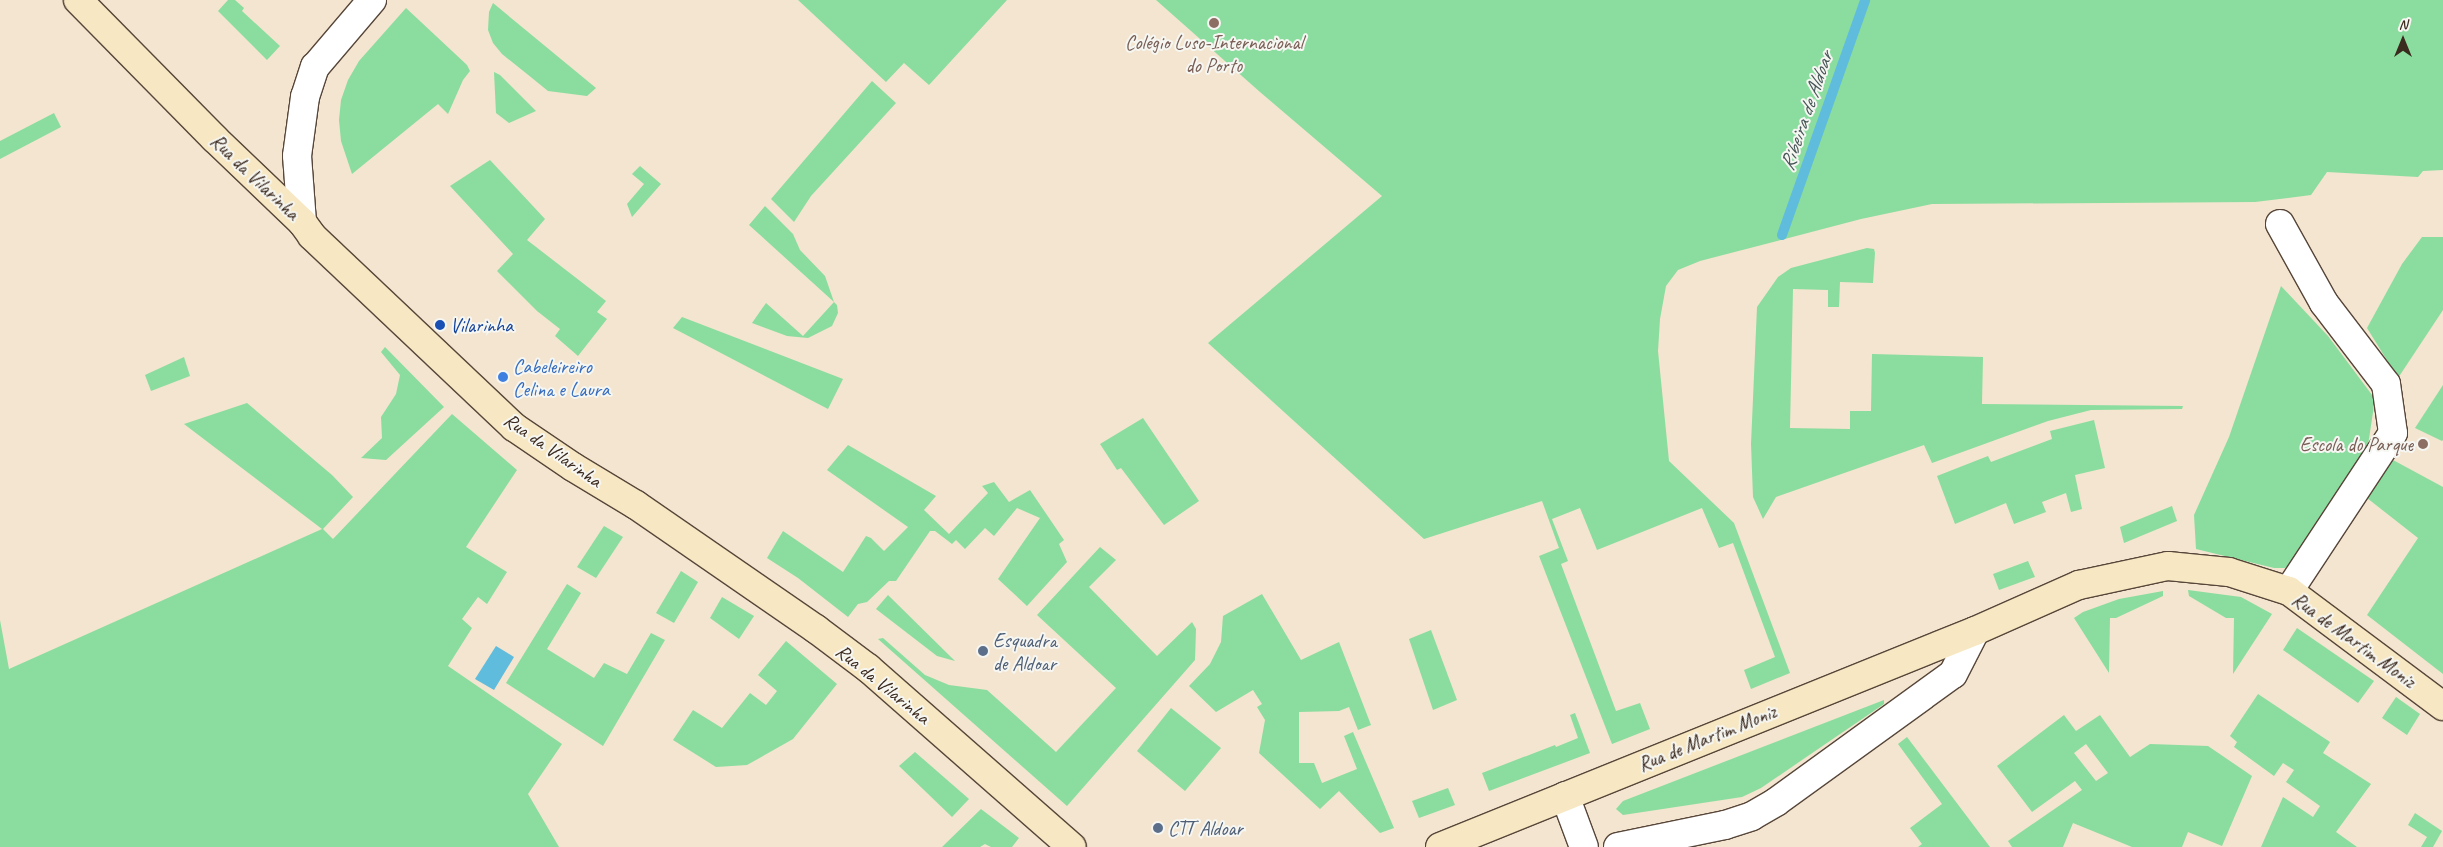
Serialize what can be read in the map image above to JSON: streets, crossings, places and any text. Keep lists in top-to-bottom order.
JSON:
{
  "streets": {
    "main road": ["Rua da Vilarinha", "Rua de Martim Moniz"]
  },
  "water": ["Ribeira de Aldoar"],
  "places": [
    "Colégio Luso-Internacional do Porto",
    "Vilarinha",
    "Cabeleireiro Celina e Laura",
    "Escola do Parque",
    "Esquadra de Aldoar",
    "CTT Aldoar"
  ],
  "north": "top"
}
